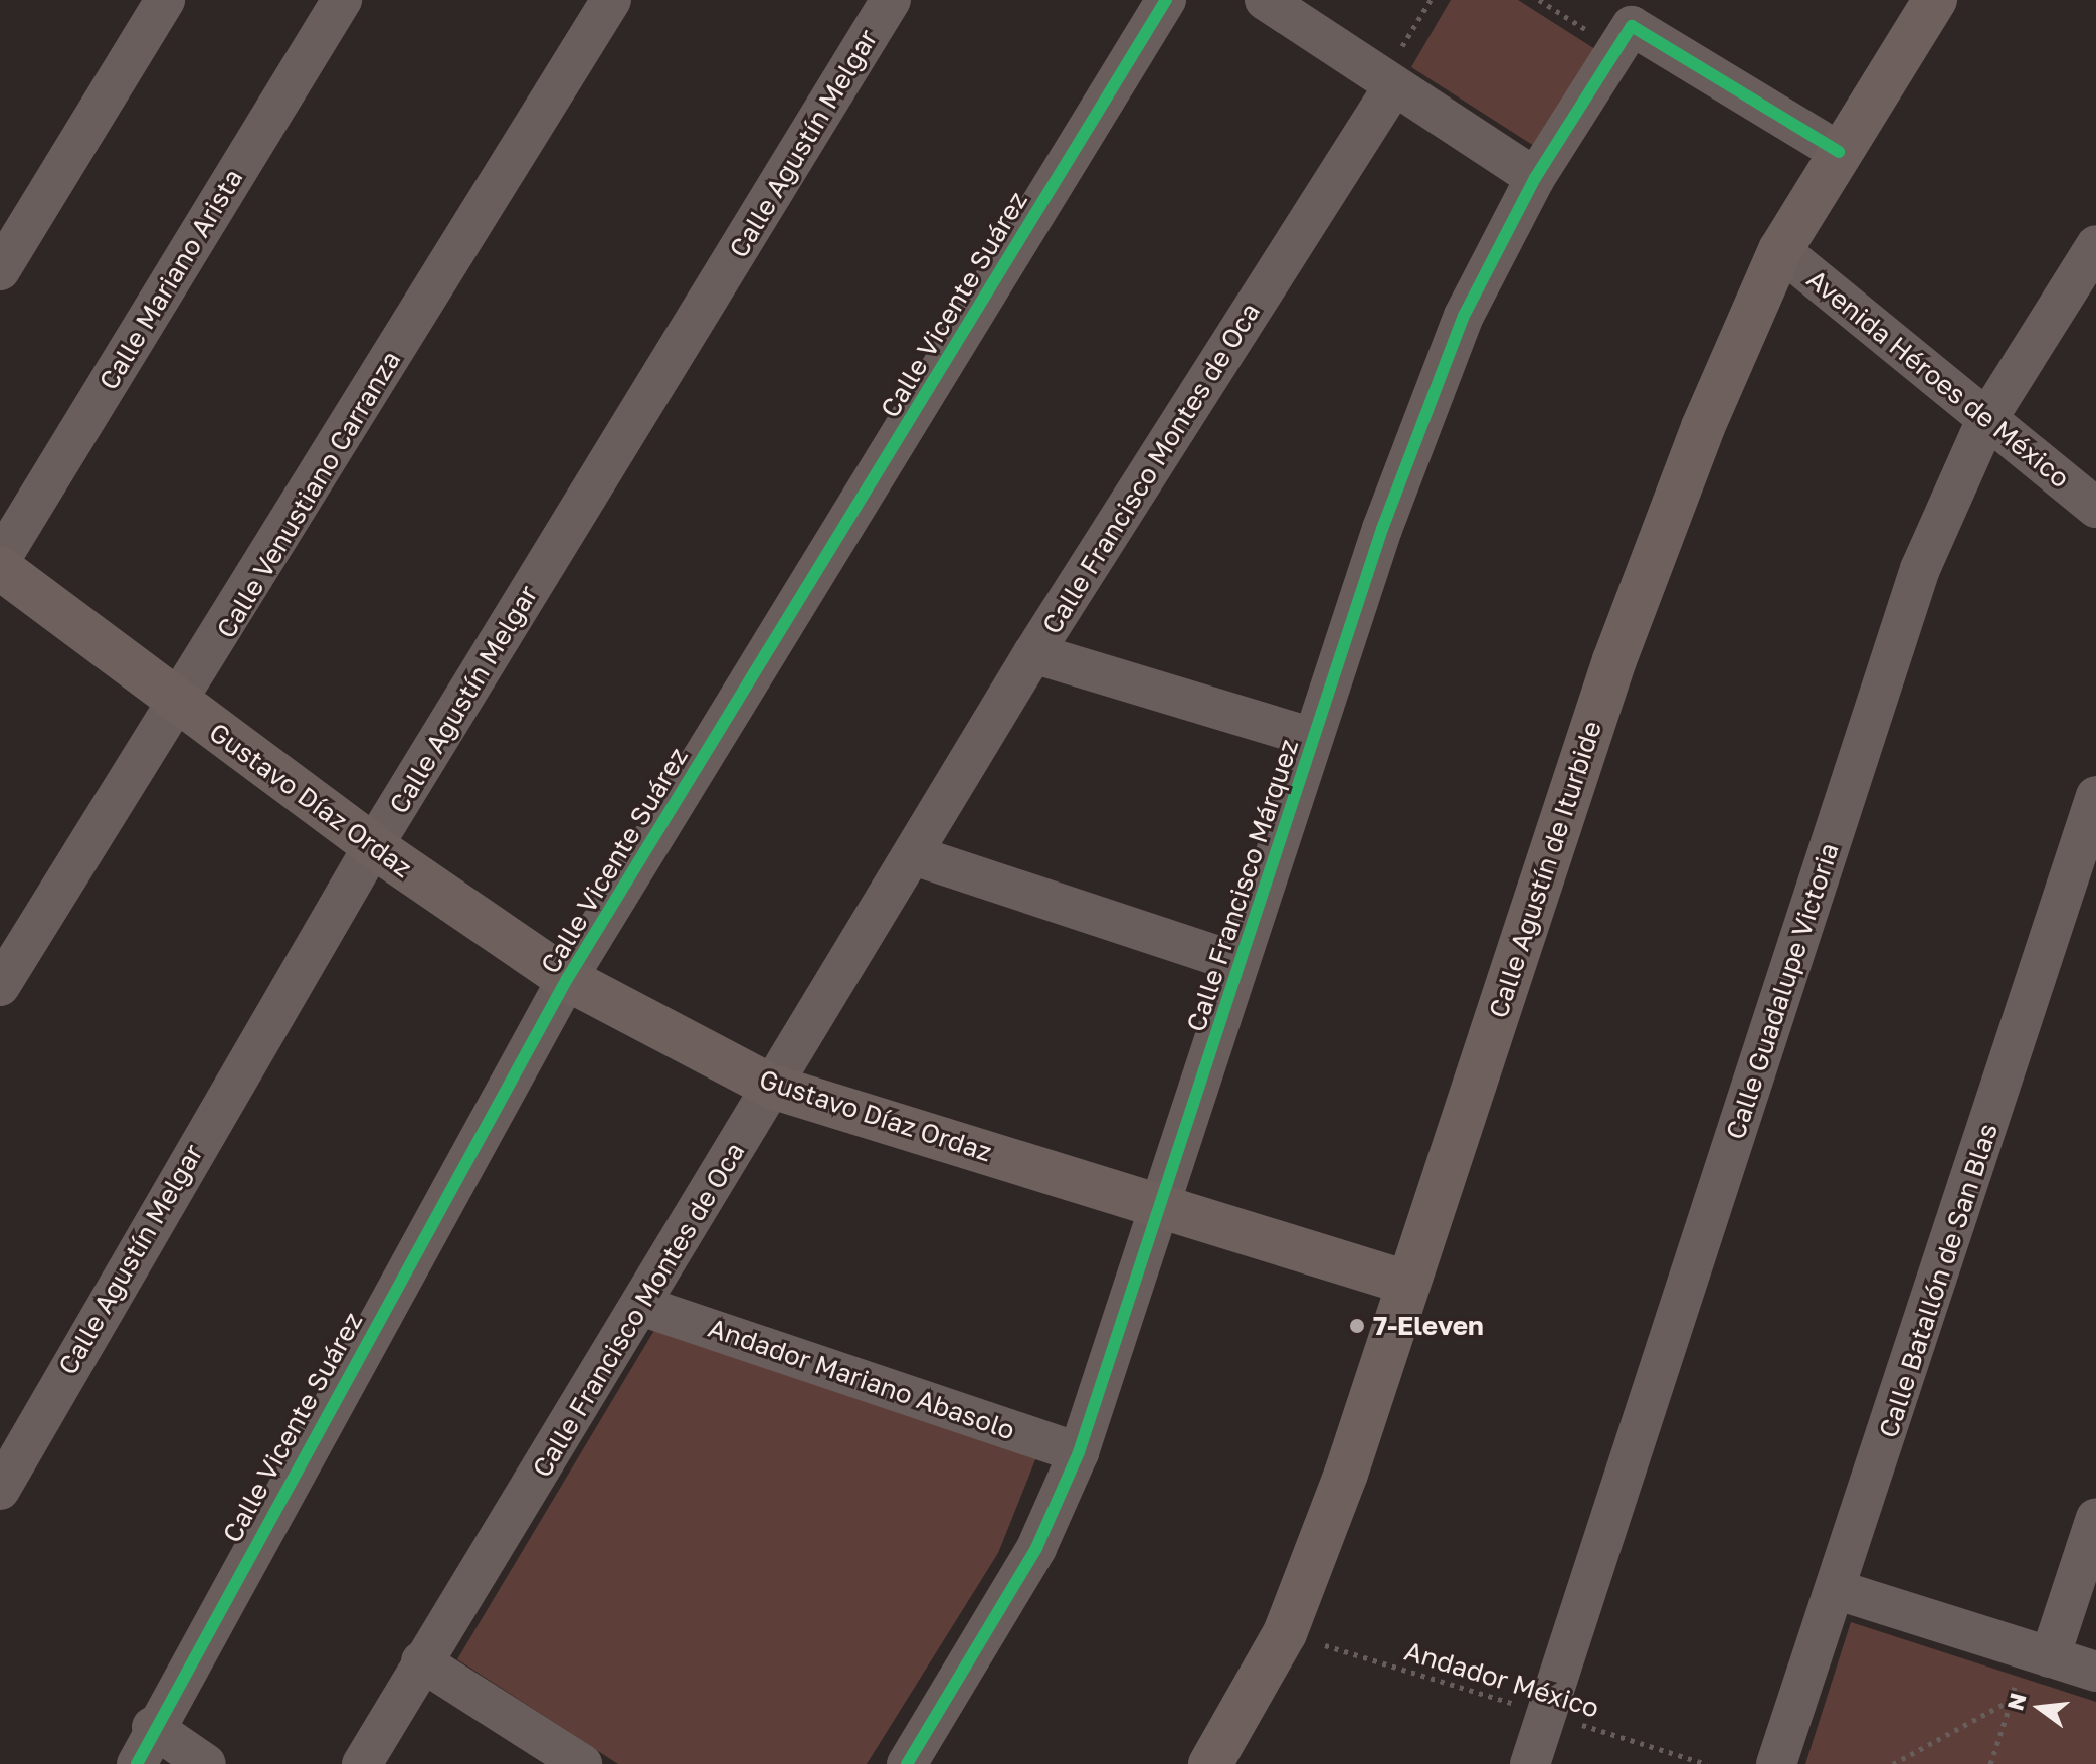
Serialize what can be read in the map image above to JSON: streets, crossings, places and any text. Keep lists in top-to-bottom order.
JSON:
{
  "streets": {
    "street": [
      "Calle Agustín Melgar",
      "Calle Mariano Arista",
      "Calle Vicente Suárez",
      "Avenida Héroes de México",
      "Calle Francisco Montes de Oca",
      "Calle Venustiano Carranza",
      "Gustavo Díaz Ordaz",
      "Calle Agustín de Iturbide",
      "Calle Francisco Márquez",
      "Calle Guadalupe Victoria",
      "Calle Batallón de San Blas",
      "Andador Mariano Abasolo"
    ],
    "path": ["Andador México"]
  },
  "crossings": [
    ["Calle Agustín Melgar", "Gustavo Díaz Ordaz"],
    ["Calle Vicente Suárez", "Gustavo Díaz Ordaz"],
    ["Avenida Héroes de México", "Calle Agustín de Iturbide"],
    ["Avenida Héroes de México", "Calle Guadalupe Victoria"],
    ["Calle Francisco Montes de Oca", "Gustavo Díaz Ordaz"],
    ["Calle Francisco Montes de Oca", "Calle Francisco Márquez"],
    ["Calle Francisco Montes de Oca", "Andador Mariano Abasolo"],
    ["Calle Venustiano Carranza", "Gustavo Díaz Ordaz"],
    ["Gustavo Díaz Ordaz", "Calle Agustín de Iturbide"],
    ["Gustavo Díaz Ordaz", "Calle Francisco Márquez"],
    ["Calle Agustín de Iturbide", "Andador México"],
    ["Calle Francisco Márquez", "Andador Mariano Abasolo"],
    ["Calle Guadalupe Victoria", "Andador México"]
  ],
  "places": ["7-Eleven"],
  "north": "left"
}
